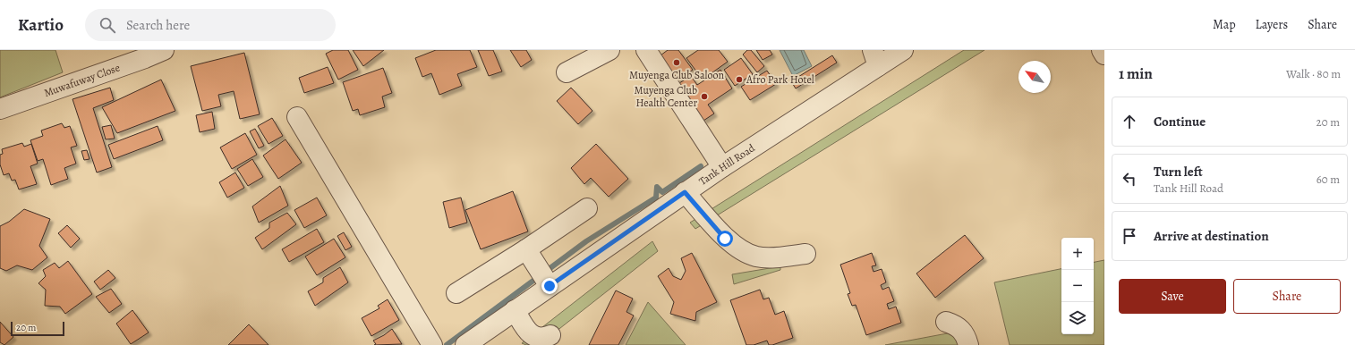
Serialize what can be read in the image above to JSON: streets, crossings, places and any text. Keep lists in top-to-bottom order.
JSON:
{
  "streets": {
    "street": ["Muwafuway Close", "Tank Hill Road"]
  },
  "places": ["Muyenga Club Saloon", "Afro Park Hotel", "Muyenga Club Health Center"],
  "scale_bar": "20 m",
  "north": "top left",
  "page": {
    "header": "Kartio",
    "search": "Search here",
    "nav": ["Map", "Layers", "Share"],
    "heading": ["1 min", "Walk · 80 m"],
    "list": [
      ["Continue", "20 m"],
      ["Turn left", "Tank Hill Road", "60 m"],
      "Arrive at destination"
    ],
    "map_buttons": ["+", "−"],
    "buttons": ["Save", "Share"],
    "scale": "20 m"
  }
}
